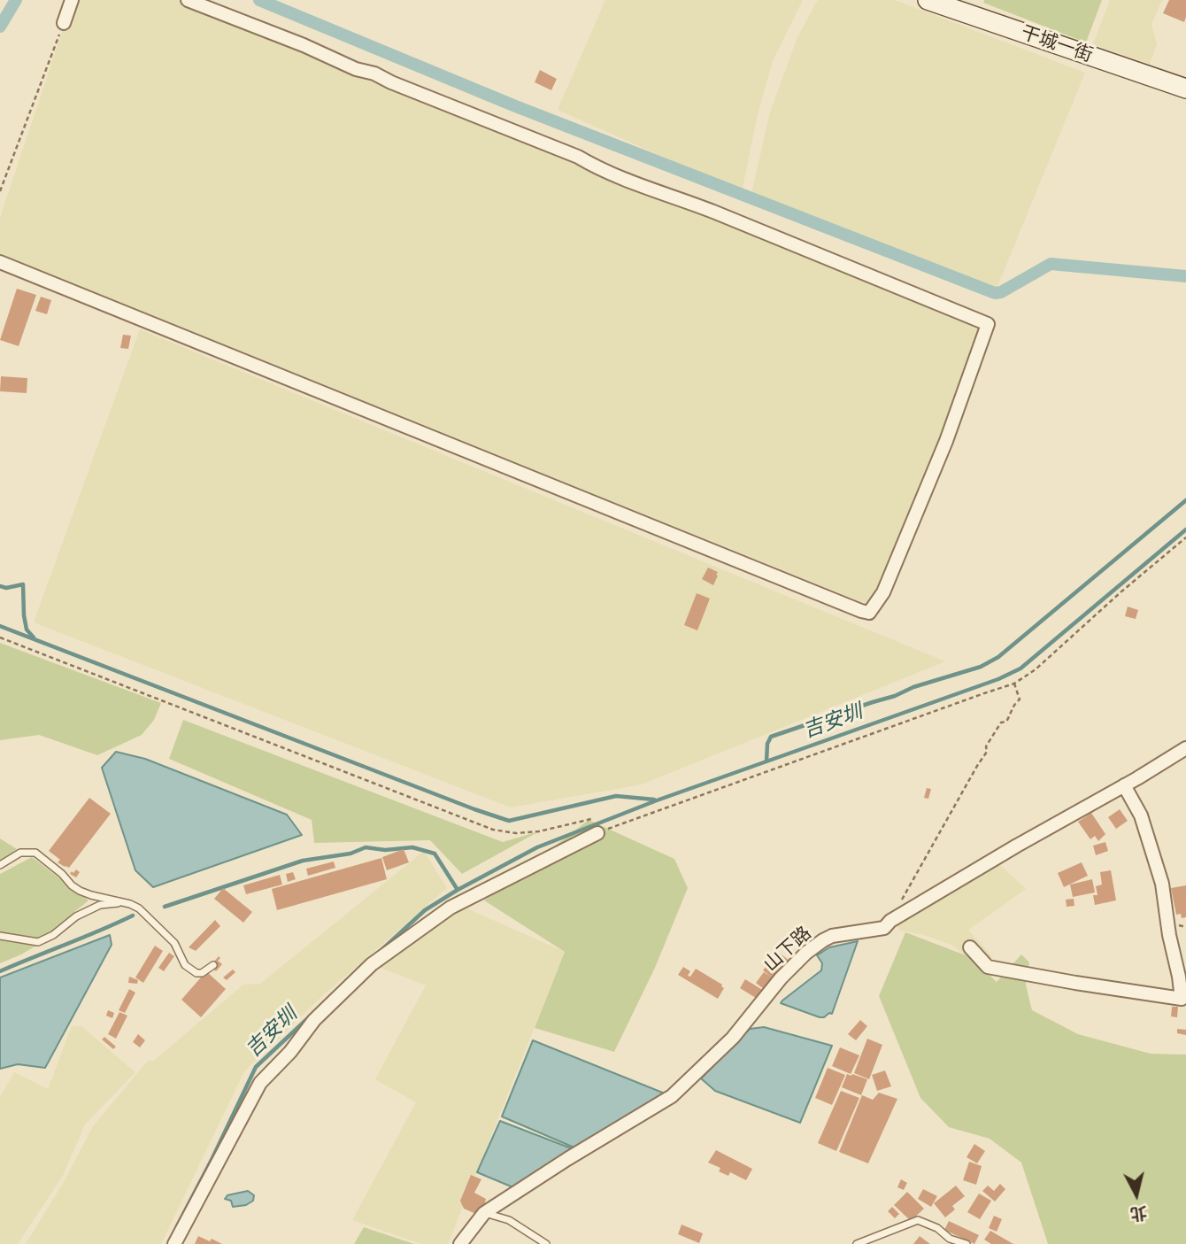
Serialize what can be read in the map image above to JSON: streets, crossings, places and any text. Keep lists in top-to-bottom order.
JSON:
{
  "streets": {
    "street": ["干城一街", "山下路"]
  },
  "water": ["吉安圳"],
  "north": "bottom"
}
